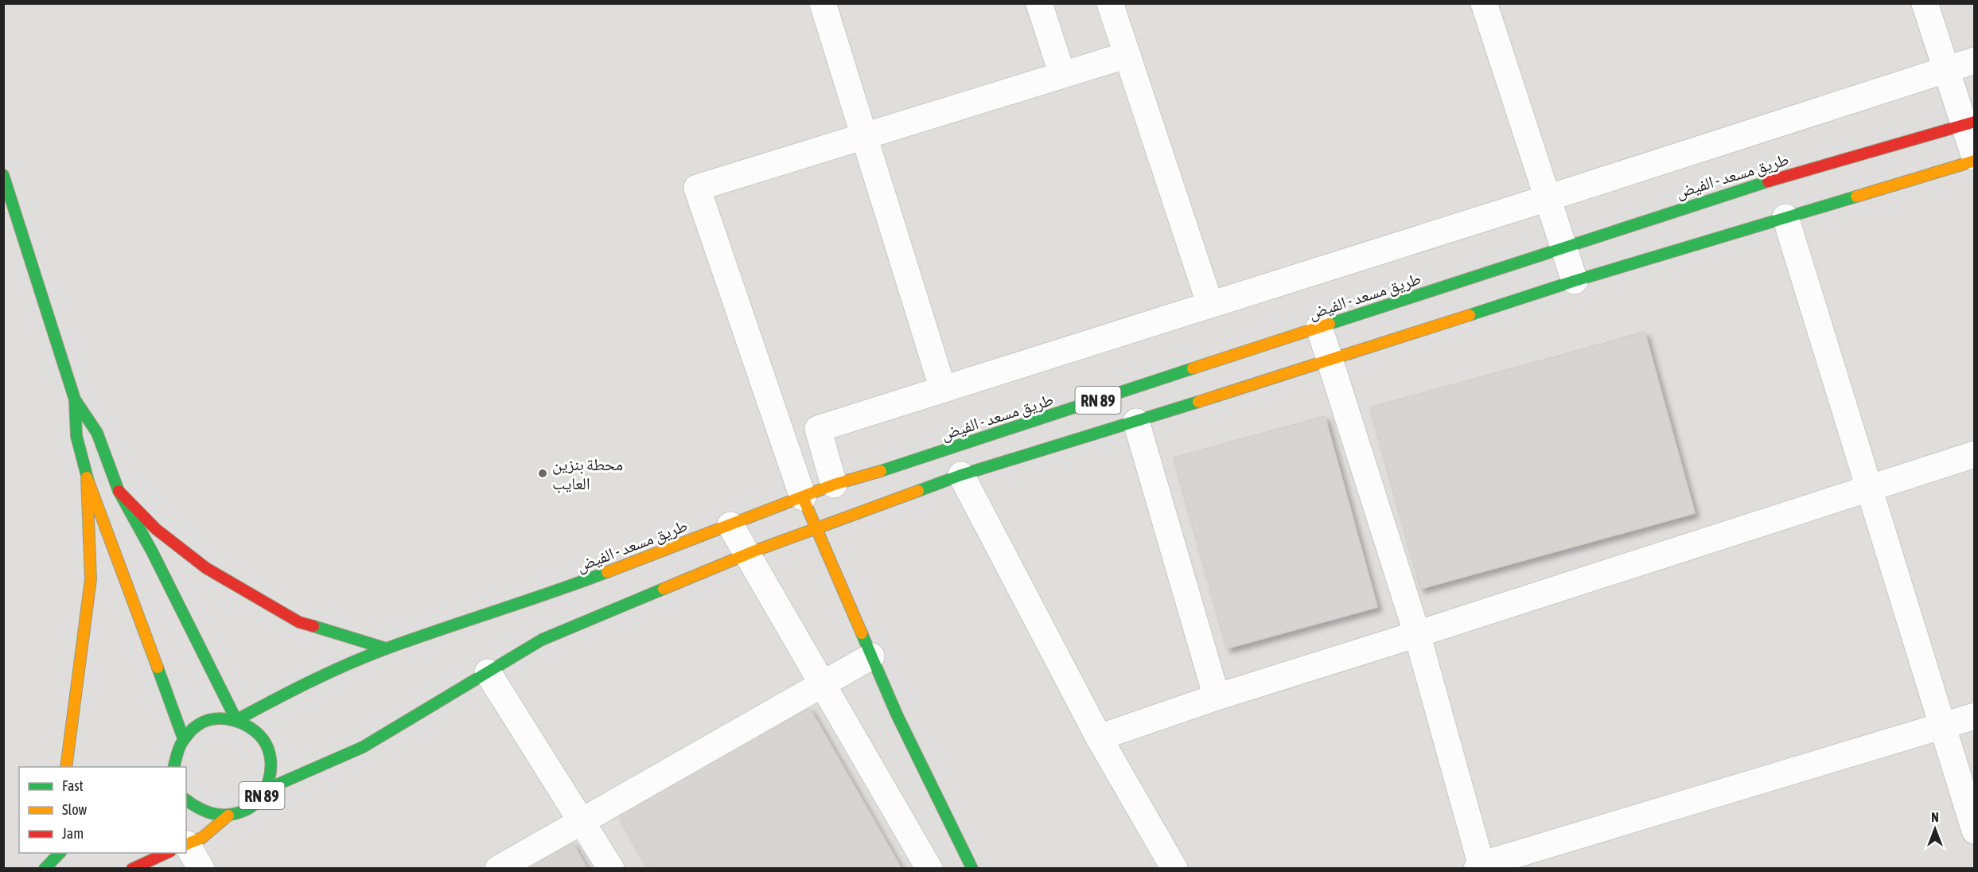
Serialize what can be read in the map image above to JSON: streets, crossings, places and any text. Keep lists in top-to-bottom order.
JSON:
{
  "streets": {
    "main road": ["طريق مسعد - الفيض", "RN 89"]
  },
  "crossings": [
    ["طريق مسعد - الفيض", "RN 89"]
  ],
  "places": ["محطة بنزين العايب"],
  "legend": ["Fast", "Slow", "Jam"],
  "north": "top"
}
